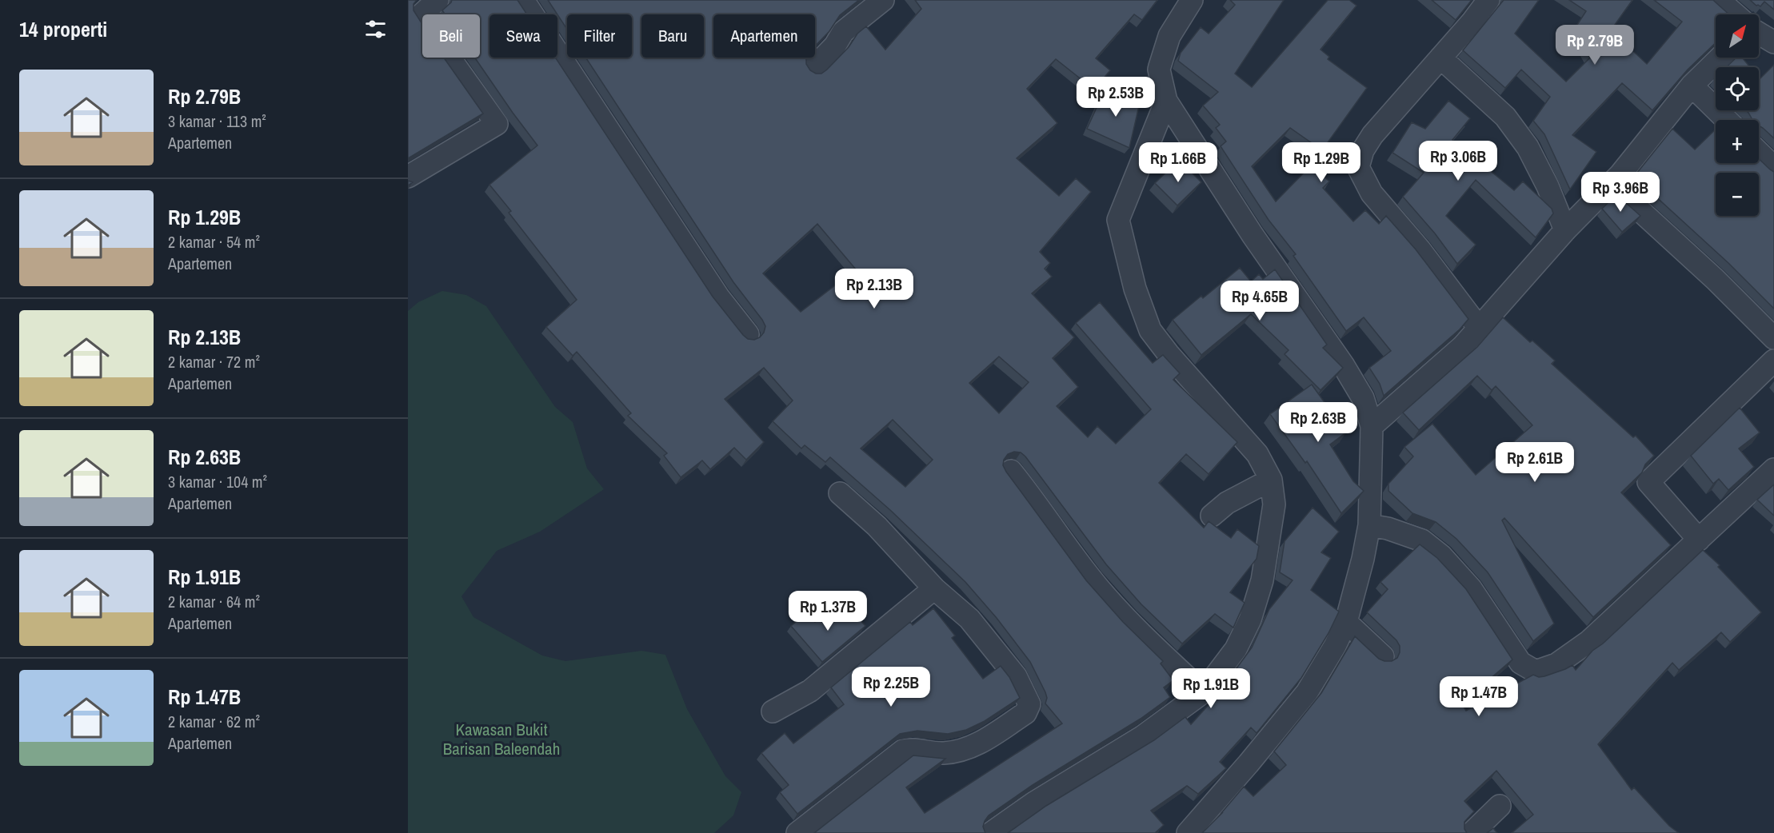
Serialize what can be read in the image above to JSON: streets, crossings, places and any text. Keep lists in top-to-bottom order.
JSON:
{
  "parks": ["Kawasan Bukit Barisan Baleendah"],
  "north": "top right",
  "page": {
    "heading": "14 properti",
    "map_buttons": ["+", "−"],
    "chip": [
      "Beli",
      "Sewa",
      "Filter",
      "Baru",
      "Apartemen"
    ],
    "price": [
      "Rp 2.79B",
      "Rp 2.53B",
      "Rp 3.06B",
      "Rp 1.66B",
      "Rp 1.29B",
      "Rp 3.96B",
      "Rp 2.13B",
      "Rp 4.65B",
      "Rp 2.63B",
      "Rp 2.61B",
      "Rp 1.37B",
      "Rp 2.25B",
      "Rp 1.91B",
      "Rp 1.47B"
    ],
    "list": [
      {
        "name": "Rp 2.79B",
        "note": "3 kamar · 113 m² · Apartemen"
      },
      {
        "name": "Rp 1.29B",
        "note": "2 kamar · 54 m² · Apartemen"
      },
      {
        "name": "Rp 2.13B",
        "note": "2 kamar · 72 m² · Apartemen"
      },
      {
        "name": "Rp 2.63B",
        "note": "3 kamar · 104 m² · Apartemen"
      },
      {
        "name": "Rp 1.91B",
        "note": "2 kamar · 64 m² · Apartemen"
      },
      {
        "name": "Rp 1.47B",
        "note": "2 kamar · 62 m² · Apartemen"
      }
    ]
  }
}
